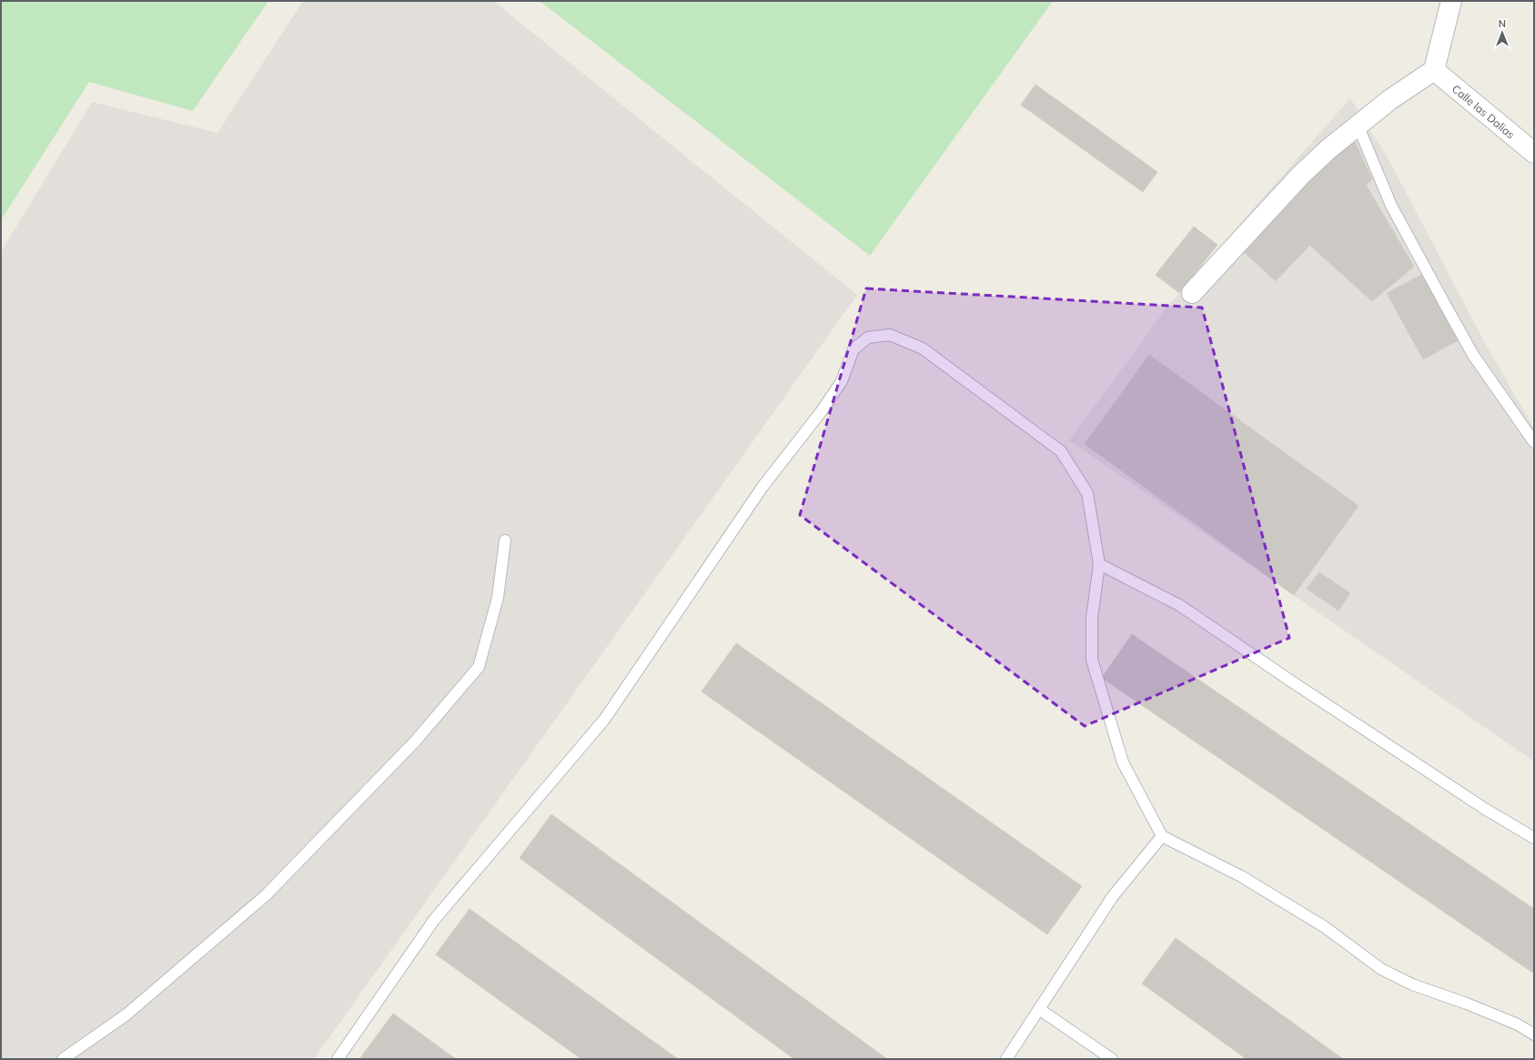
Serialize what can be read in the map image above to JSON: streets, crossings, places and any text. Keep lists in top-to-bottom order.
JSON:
{
  "streets": {
    "street": ["Calle las Dalias"]
  },
  "north": "top"
}
